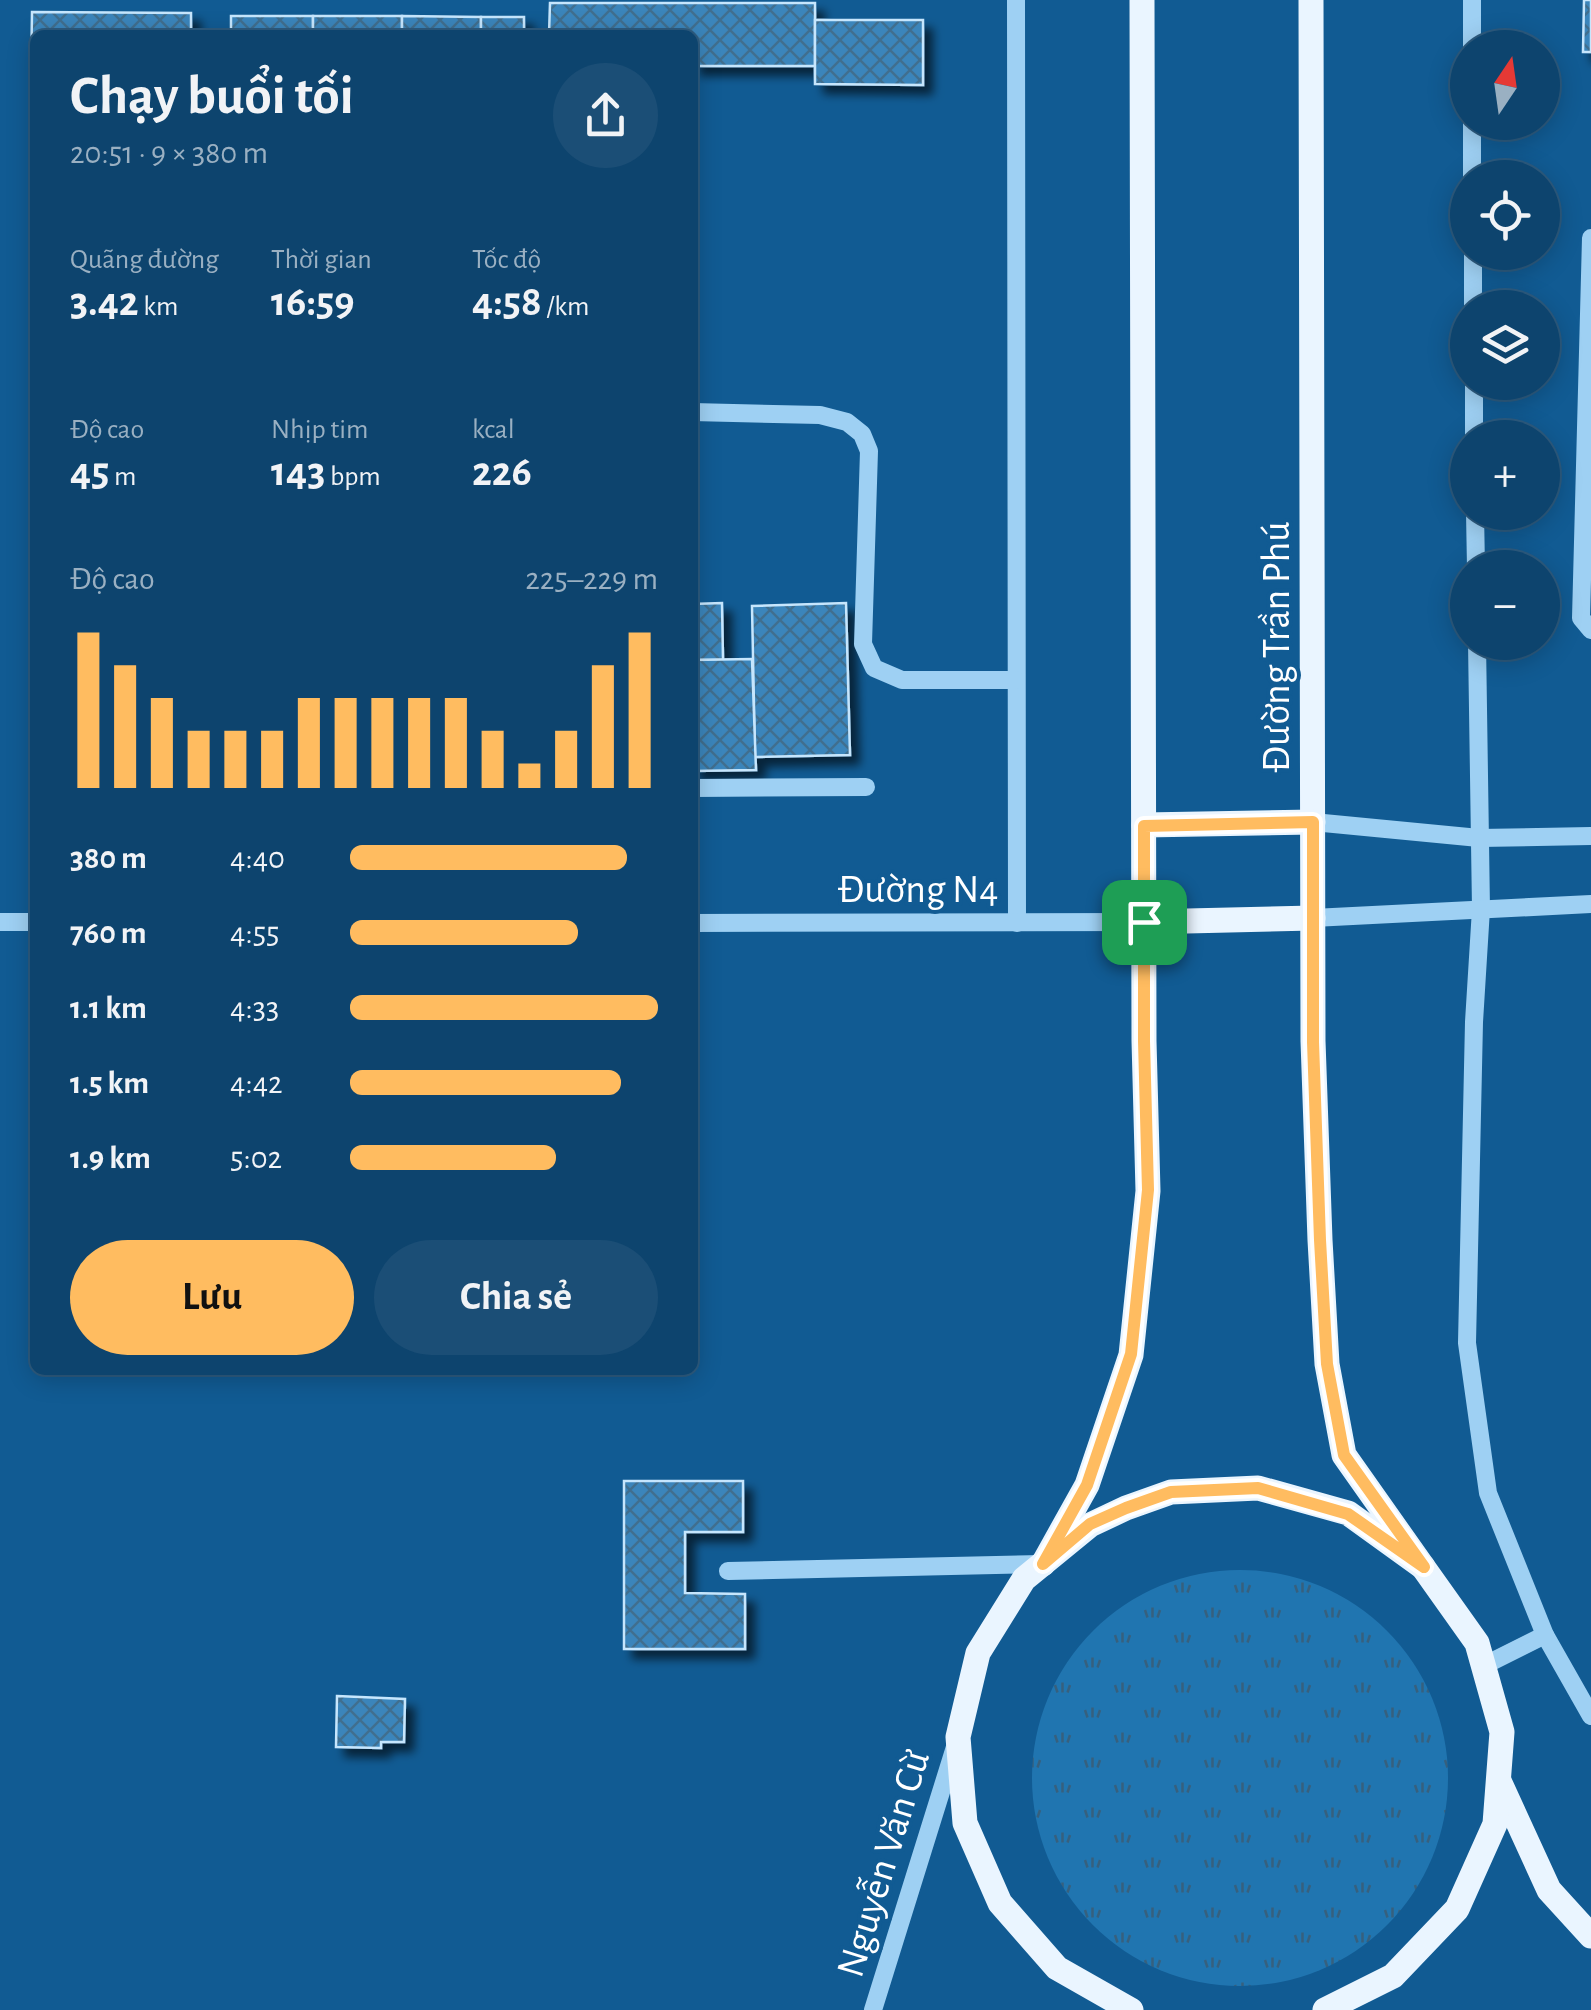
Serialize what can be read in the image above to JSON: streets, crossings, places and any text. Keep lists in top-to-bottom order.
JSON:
{
  "streets": {
    "main road": ["Đường Trần Phú"],
    "street": ["Đường N4", "Nguyễn Văn Cừ"]
  },
  "north": "top",
  "page": {
    "map_buttons": ["+", "−"],
    "heading": ["Chạy buổi tối", "20:51 · 9 × 380 m"],
    "stats": [
      ["Quãng đường", "3.42 km"],
      ["Thời gian", "16:59"],
      ["Tốc độ", "4:58 /km"],
      ["Độ cao", "45 m"],
      ["Nhịp tim", "143 bpm"],
      ["kcal", "226"]
    ],
    "chart": ["Độ cao", "225–229 m"],
    "list": [
      {
        "name": "380 m",
        "note": "4:40"
      },
      {
        "name": "760 m",
        "note": "4:55"
      },
      {
        "name": "1.1 km",
        "note": "4:33"
      },
      {
        "name": "1.5 km",
        "note": "4:42"
      },
      {
        "name": "1.9 km",
        "note": "5:02"
      }
    ],
    "buttons": ["Lưu", "Chia sẻ"]
  }
}
